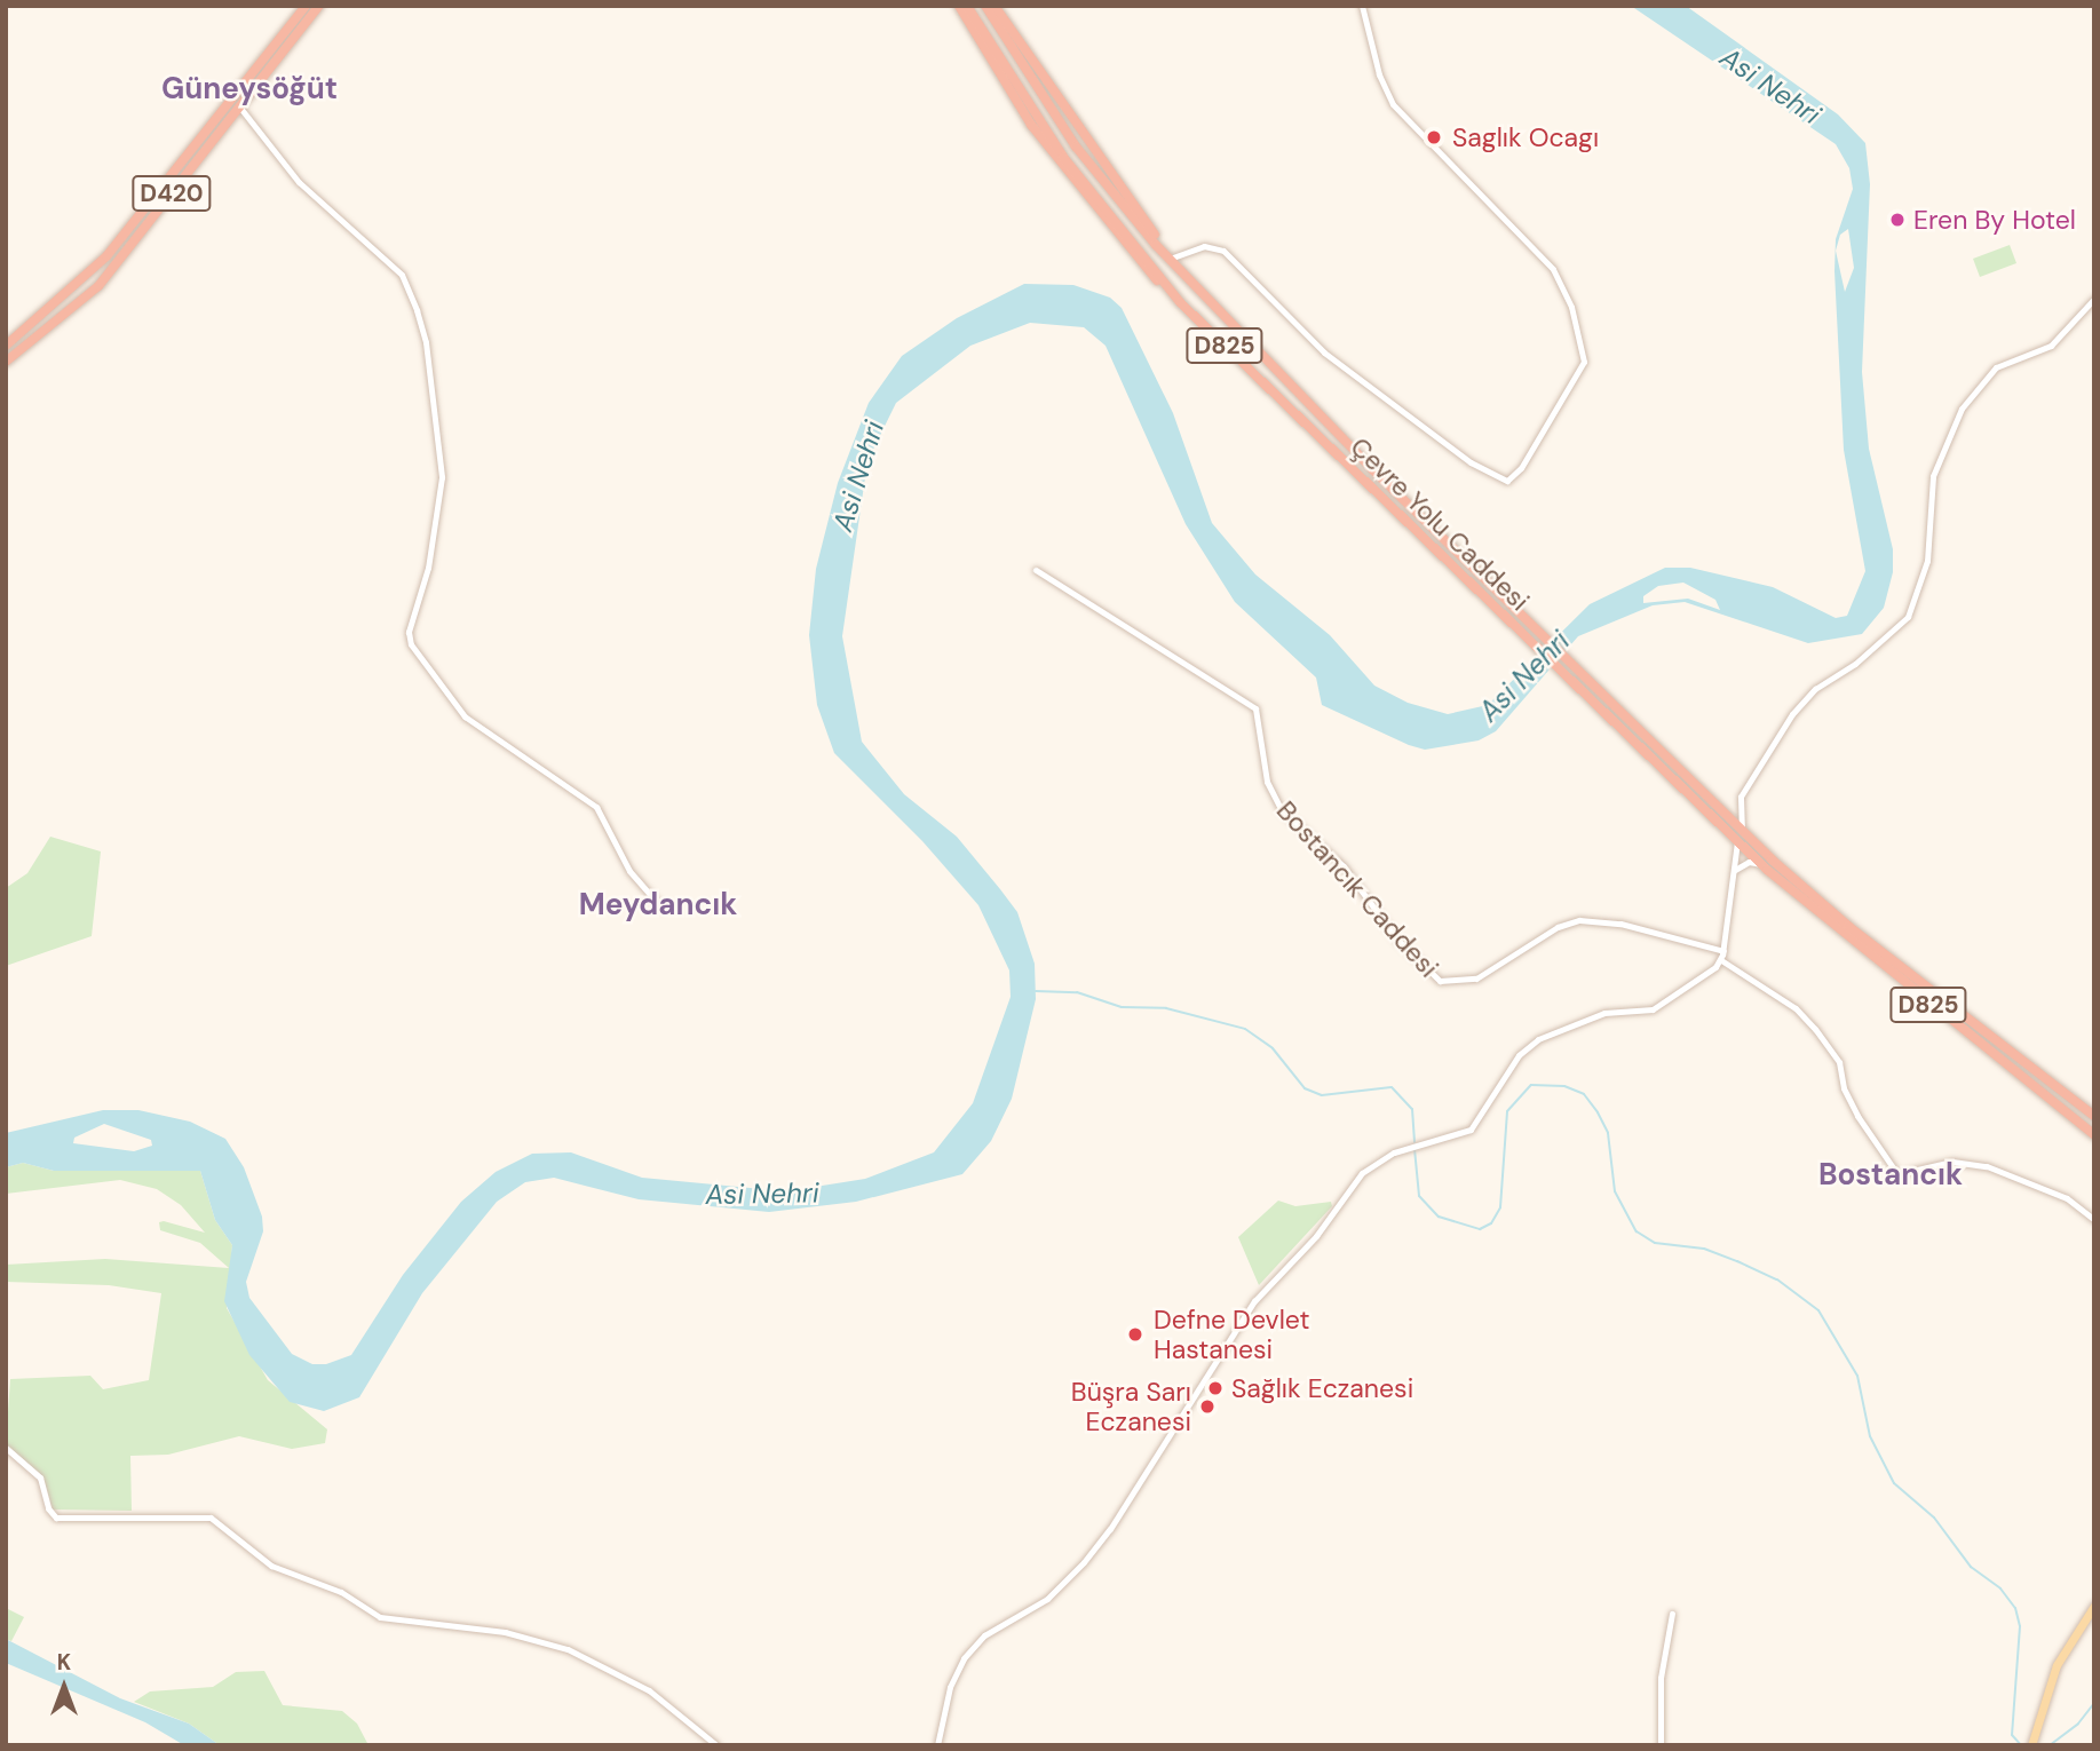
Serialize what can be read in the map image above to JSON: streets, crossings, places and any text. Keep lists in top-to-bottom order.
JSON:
{
  "streets": {
    "highway": ["D420", "D825", "Çevre Yolu Caddesi"],
    "street": ["Bostancık Caddesi"]
  },
  "districts": ["Güneysöğüt", "Meydancık", "Bostancık"],
  "water": ["Asi Nehri"],
  "places": [
    "Saglık Ocagı",
    "Eren By Hotel",
    "Defne Devlet Hastanesi",
    "Sağlık Eczanesi",
    "Büşra Sarı Eczanesi"
  ],
  "north": "top"
}
